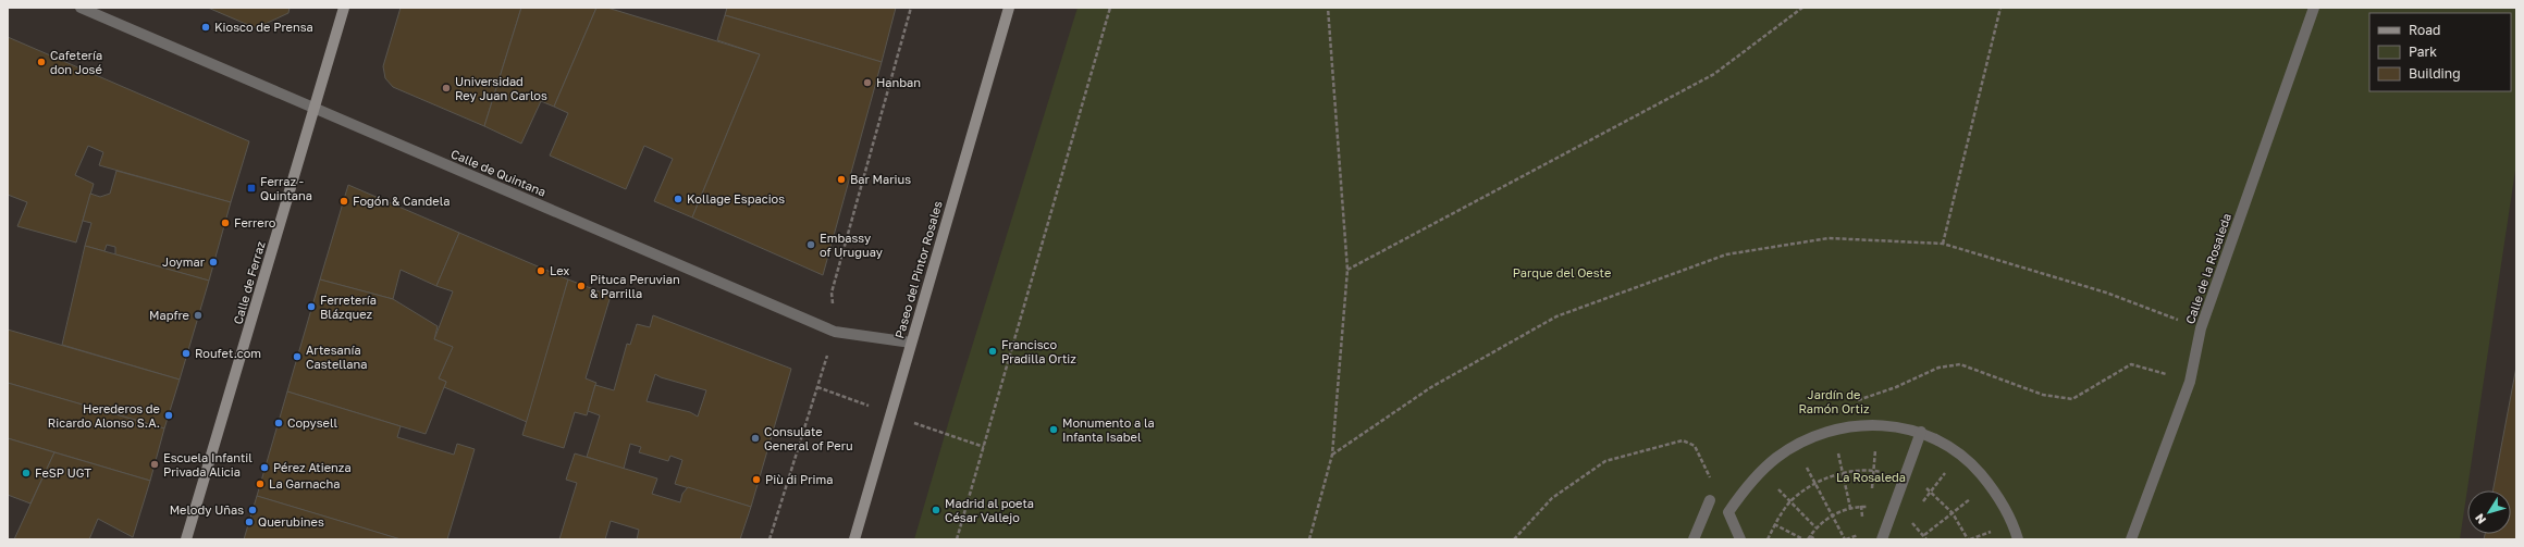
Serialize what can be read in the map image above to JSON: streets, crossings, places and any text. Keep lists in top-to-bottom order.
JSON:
{
  "streets": {
    "main road": ["Paseo del Pintor Rosales", "Calle de Ferraz"],
    "street": ["Calle de Quintana", "Calle de la Rosaleda"]
  },
  "crossings": [
    ["Calle de Quintana", "Paseo del Pintor Rosales"],
    ["Calle de Quintana", "Calle de Ferraz"]
  ],
  "parks": ["Parque del Oeste", "Jardín de Ramón Ortiz", "La Rosaleda"],
  "places": {
    "other": [
      "Kiosco de Prensa",
      "Cafetería don José",
      "Hanban",
      "Universidad Rey Juan Carlos",
      "Bar Marius",
      "Kollage Espacios",
      "Fogón & Candela",
      "Ferrero",
      "Embassy of Uruguay",
      "Joymar",
      "Lex",
      "Pituca Peruvian & Parrilla",
      "Ferretería Blázquez",
      "Mapfre",
      "Francisco Pradilla Ortiz",
      "Roufet.com",
      "Artesanía Castellana",
      "Herederos de Ricardo Alonso S.A.",
      "Copysell",
      "Monumento a la Infanta Isabel",
      "Consulate General of Peru",
      "Escuela Infantil Privada Alicia",
      "Pérez Atienza",
      "FeSP UGT",
      "Più di Prima",
      "La Garnacha",
      "Melody Uñas",
      "Madrid al poeta César Vallejo",
      "Querubines"
    ],
    "transit": ["Ferraz - Quintana"]
  },
  "legend": ["Road", "Park", "Building"],
  "north": "bottom left"
}
